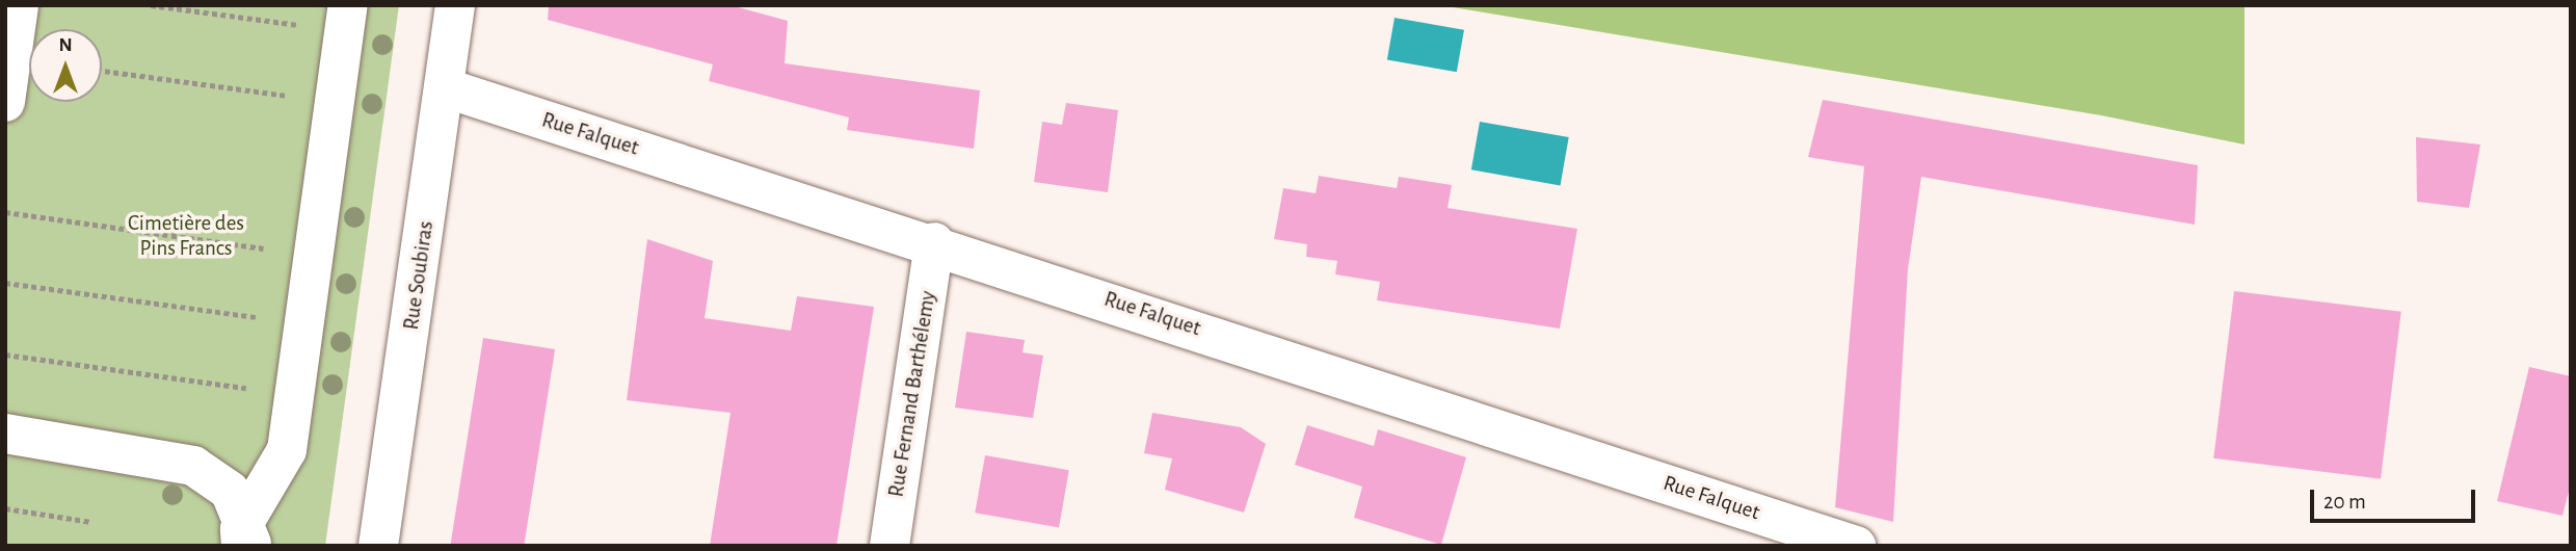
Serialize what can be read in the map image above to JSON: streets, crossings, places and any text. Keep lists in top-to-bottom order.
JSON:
{
  "streets": {
    "street": ["Rue Falquet", "Rue Soubiras", "Rue Fernand Barthélemy"]
  },
  "crossings": [
    ["Rue Falquet", "Rue Soubiras"],
    ["Rue Falquet", "Rue Fernand Barthélemy"]
  ],
  "parks": ["Cimetière des Pins Francs"],
  "scale_bar": "20 m",
  "north": "top"
}
